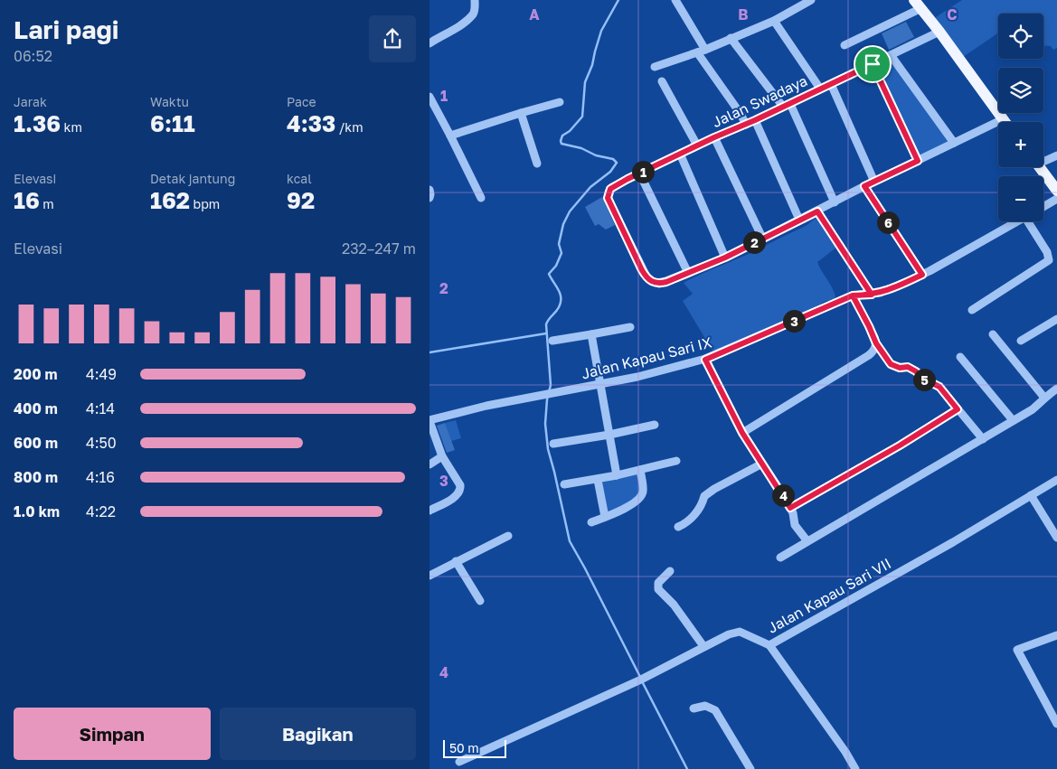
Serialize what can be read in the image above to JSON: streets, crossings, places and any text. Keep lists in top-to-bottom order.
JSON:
{
  "streets": {
    "street": ["Jalan Swadaya", "Jalan Kapau Sari IX", "Jalan Kapau Sari VII"]
  },
  "scale_bar": "50 m",
  "page": {
    "heading": ["Lari pagi", "06:52"],
    "map_buttons": ["+", "−"],
    "stats": [
      ["Jarak", "1.36 km"],
      ["Waktu", "6:11"],
      ["Pace", "4:33 /km"],
      ["Elevasi", "16 m"],
      ["Detak jantung", "162 bpm"],
      ["kcal", "92"]
    ],
    "pins": [
      "1",
      "6",
      "2",
      "3",
      "5",
      "4"
    ],
    "chart": ["Elevasi", "232–247 m"],
    "list": [
      {
        "name": "200 m",
        "note": "4:49"
      },
      {
        "name": "400 m",
        "note": "4:14"
      },
      {
        "name": "600 m",
        "note": "4:50"
      },
      {
        "name": "800 m",
        "note": "4:16"
      },
      {
        "name": "1.0 km",
        "note": "4:22"
      }
    ],
    "buttons": ["Simpan", "Bagikan"],
    "scale": "50 m"
  },
  "grid": {
    "columns": ["A", "B", "C"],
    "rows": [
      "1",
      "2",
      "3",
      "4"
    ]
  }
}
